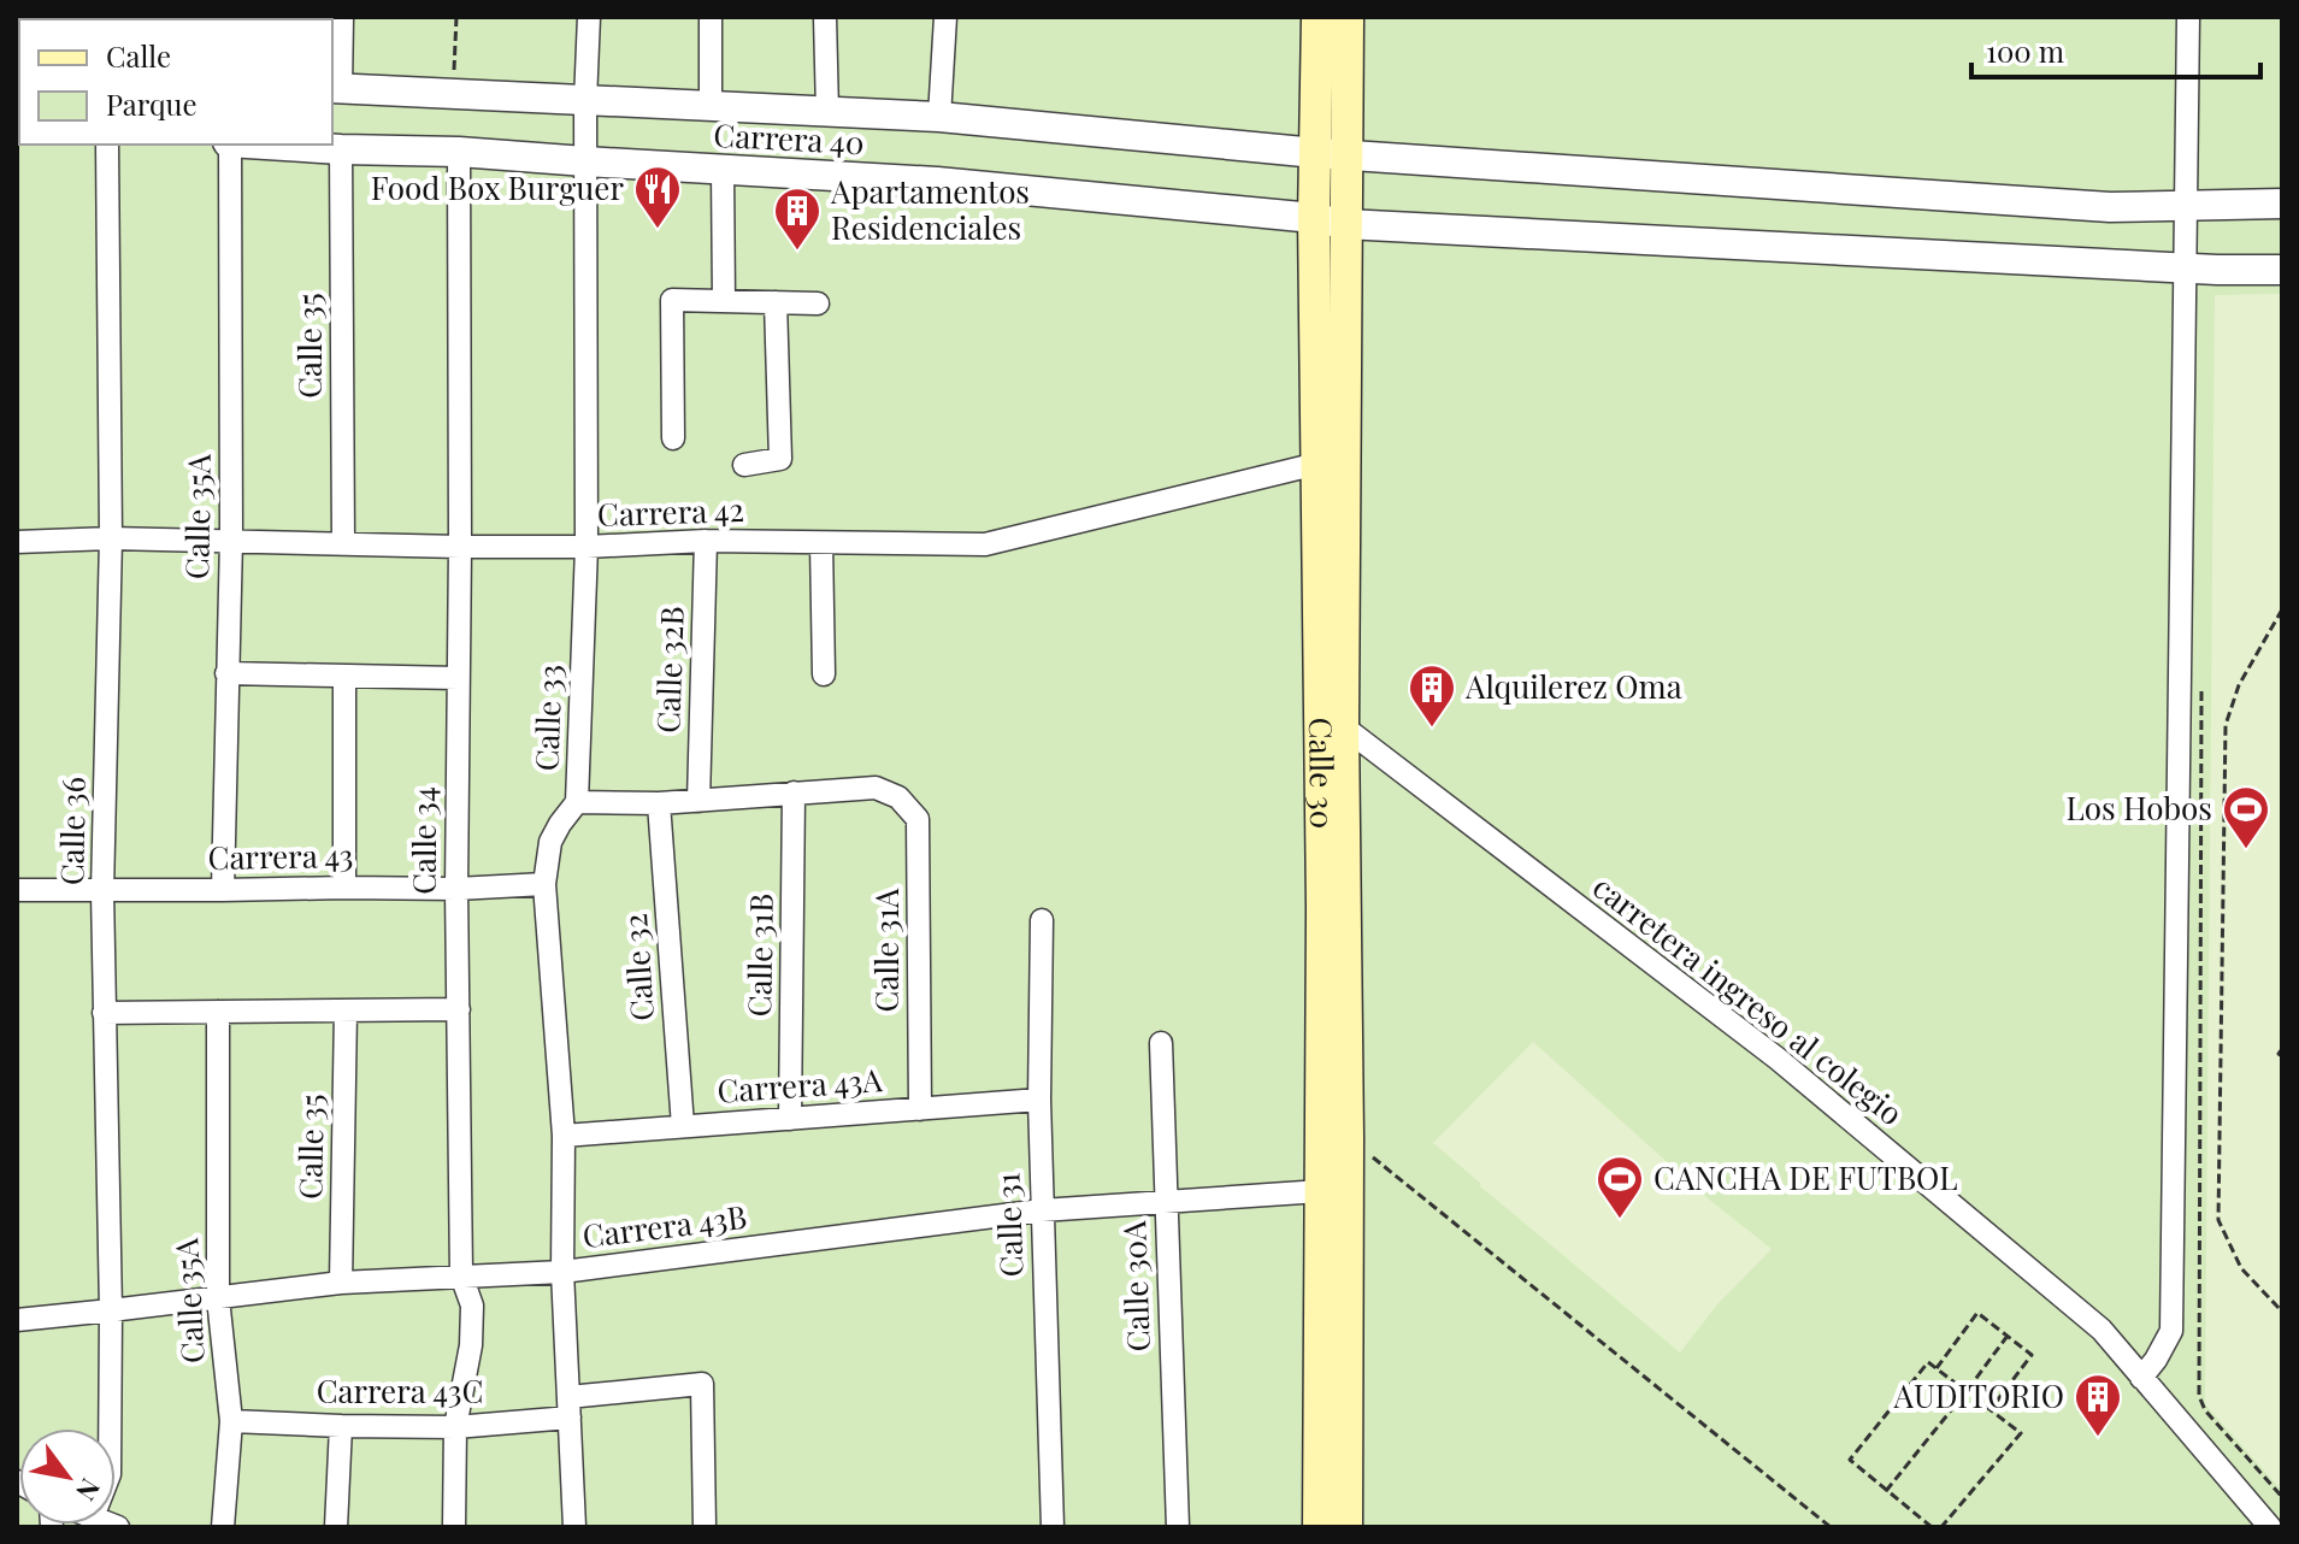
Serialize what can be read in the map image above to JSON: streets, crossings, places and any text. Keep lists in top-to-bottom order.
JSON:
{
  "streets": {
    "main road": ["Calle 30"],
    "street": [
      "Carrera 40",
      "Calle 35",
      "Carrera 42",
      "Calle 35A",
      "Calle 32B",
      "Calle 33",
      "Calle 36",
      "Calle 34",
      "Carrera 43",
      "Calle 31A",
      "Calle 31B",
      "Calle 32",
      "carretera ingreso al colegio",
      "Carrera 43A",
      "Calle 31",
      "Carrera 43B",
      "Calle 30A",
      "Carrera 43C"
    ]
  },
  "crossings": [
    ["Carrera 40", "Calle 35"],
    ["Carrera 40", "Calle 33"],
    ["Carrera 40", "Calle 30"],
    ["Carrera 40", "Calle 34"],
    ["Calle 35", "Carrera 42"],
    ["Calle 35", "Carrera 43B"],
    ["Carrera 42", "Calle 35A"],
    ["Carrera 42", "Calle 32B"],
    ["Carrera 42", "Calle 33"],
    ["Carrera 42", "Calle 30"],
    ["Carrera 42", "Calle 36"],
    ["Carrera 42", "Calle 34"],
    ["Calle 35A", "Carrera 43"],
    ["Calle 35A", "Carrera 43B"],
    ["Calle 35A", "Carrera 43C"],
    ["Calle 33", "Carrera 43"],
    ["Calle 33", "Carrera 43A"],
    ["Calle 33", "Carrera 43B"],
    ["Calle 33", "Carrera 43C"],
    ["Calle 30", "carretera ingreso al colegio"],
    ["Calle 30", "Carrera 43B"],
    ["Calle 36", "Carrera 43"],
    ["Calle 36", "Carrera 43B"],
    ["Calle 34", "Carrera 43"],
    ["Calle 34", "Carrera 43B"],
    ["Calle 34", "Carrera 43C"],
    ["Calle 31A", "Calle 31B"],
    ["Calle 31A", "Carrera 43A"],
    ["Calle 31B", "Carrera 43A"],
    ["Calle 32", "Carrera 43A"],
    ["Carrera 43A", "Calle 31"],
    ["Calle 31", "Carrera 43B"],
    ["Carrera 43B", "Calle 30A"]
  ],
  "places": {
    "restaurant": ["Food Box Burguer"],
    "building": ["Apartamentos Residenciales", "Alquilerez Oma", "AUDITORIO"],
    "sports": ["Los Hobos", "CANCHA DE FUTBOL"]
  },
  "legend": ["Calle", "Parque"],
  "scale_bar": "100 m",
  "north": "bottom right"
}
